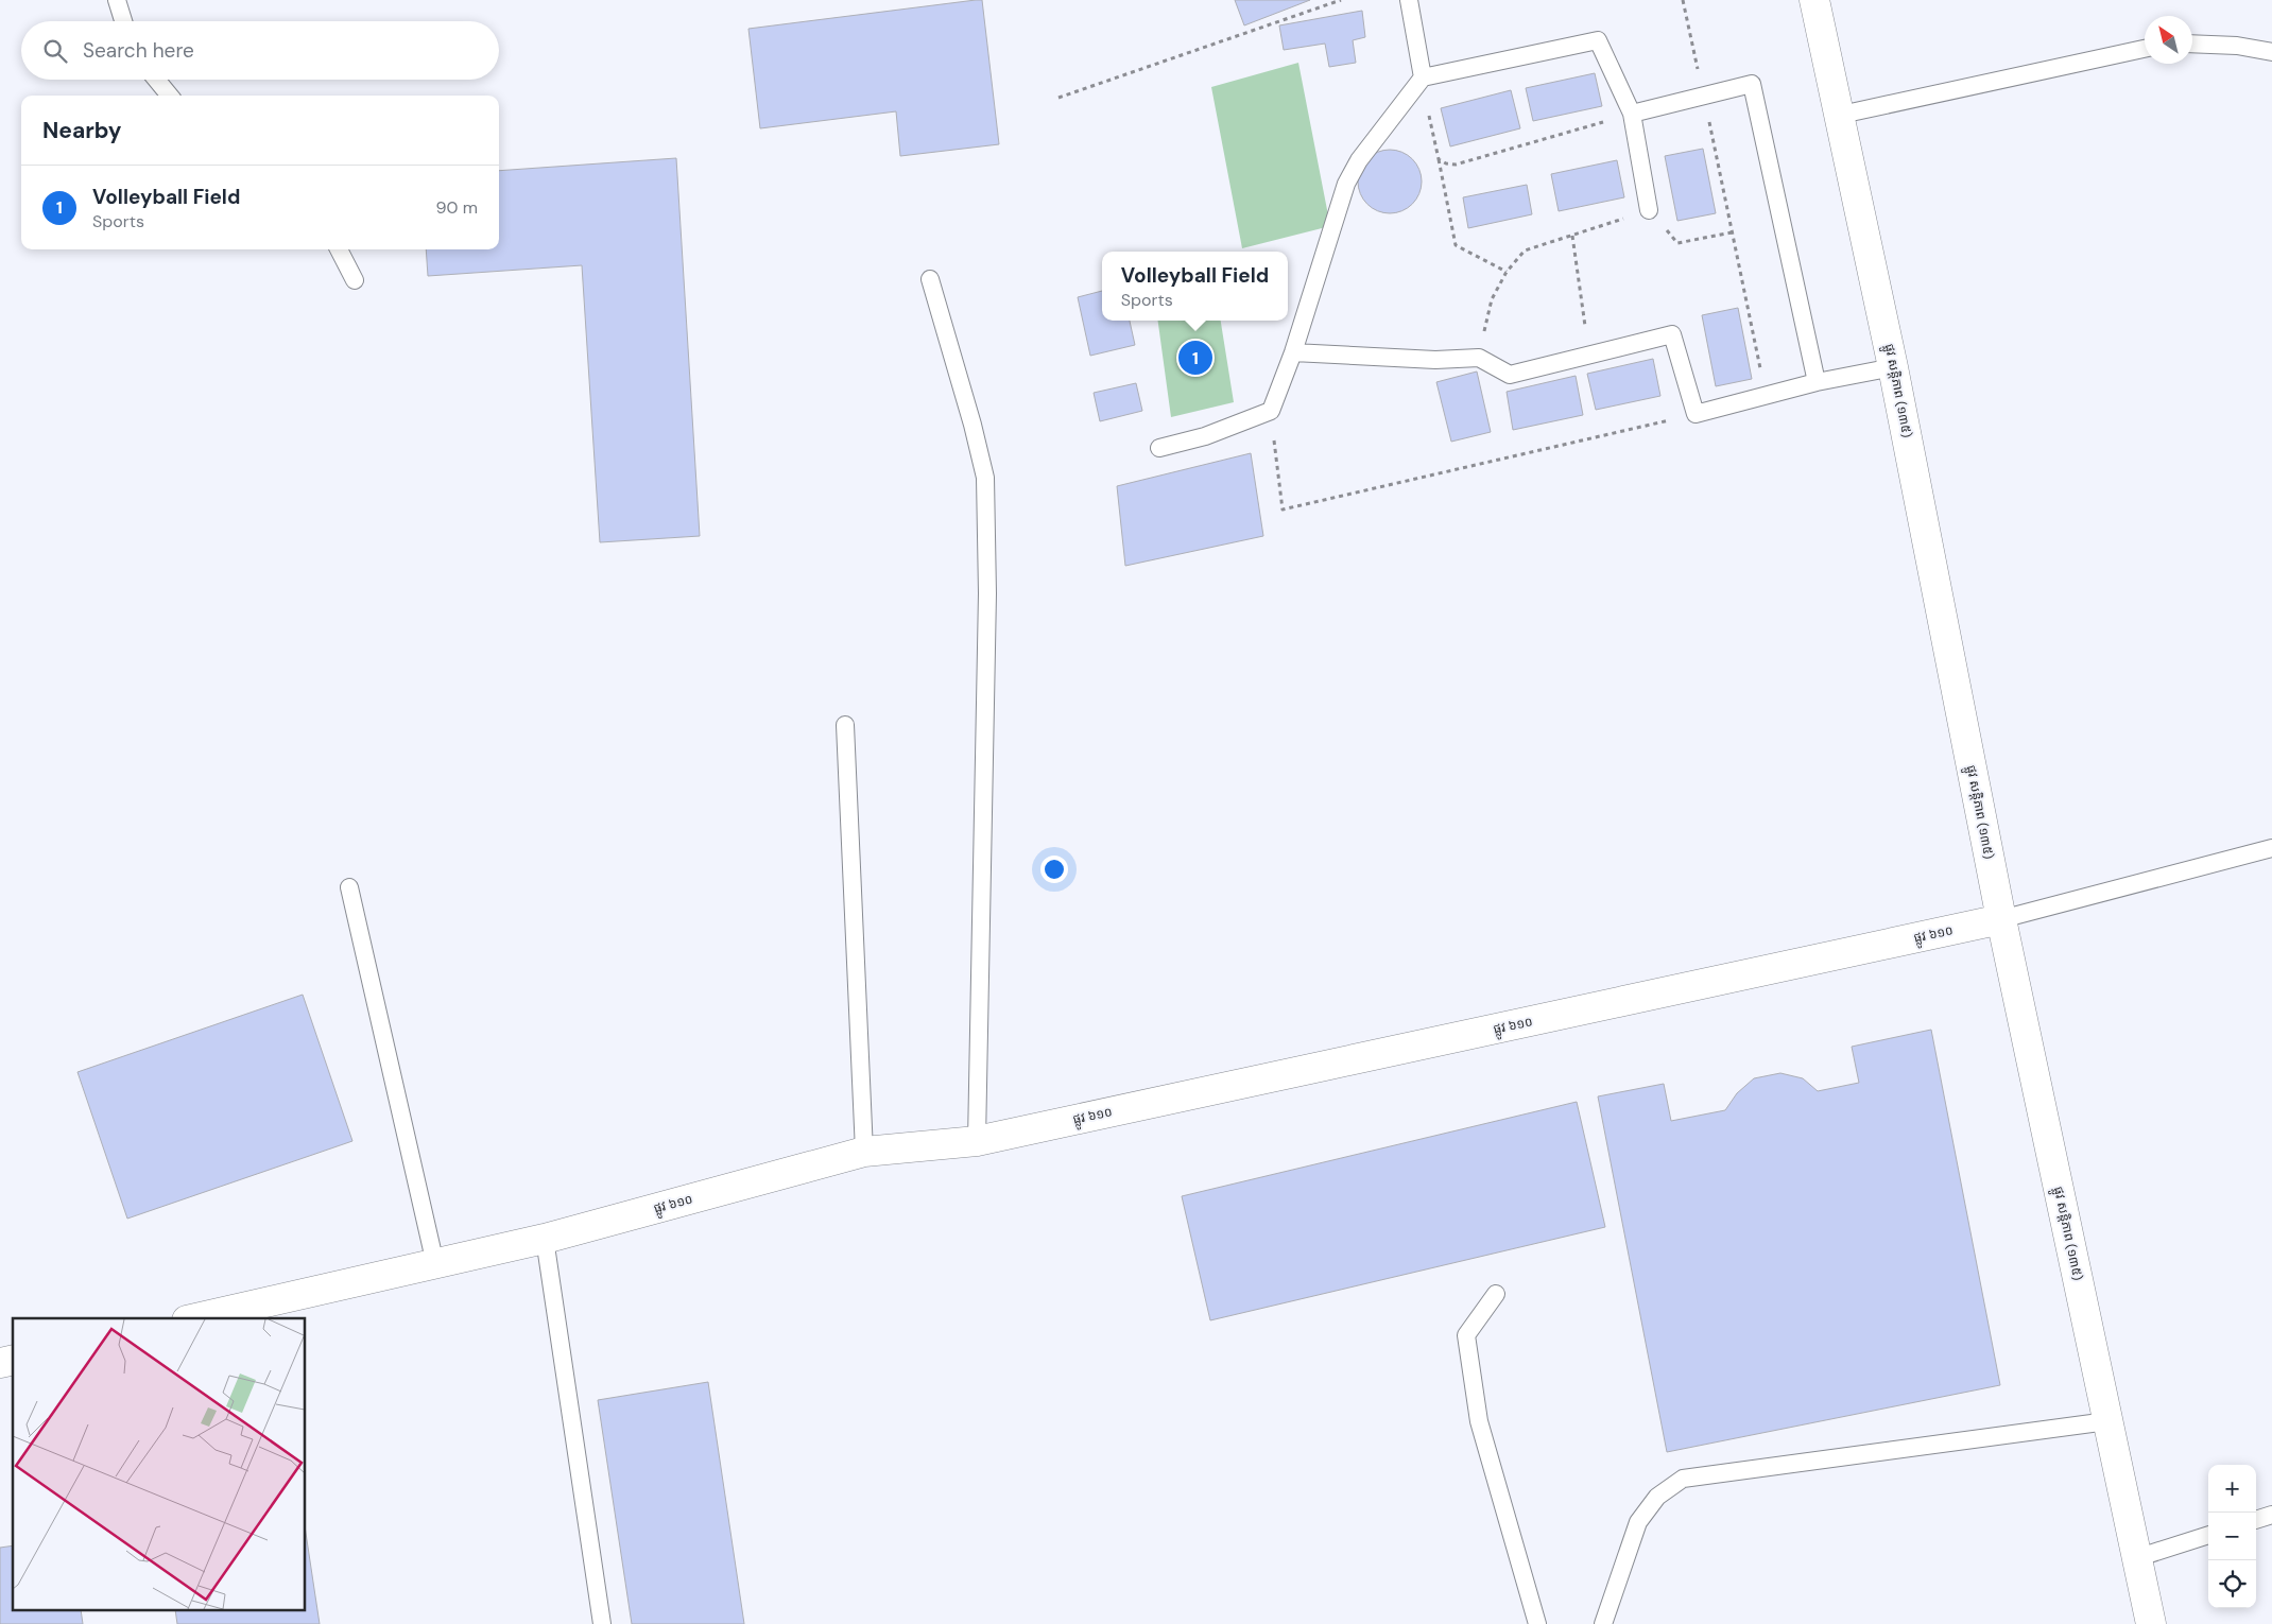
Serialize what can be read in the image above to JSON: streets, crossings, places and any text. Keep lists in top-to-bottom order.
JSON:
{
  "streets": {
    "street": ["ផ្លូវ សន្តិភាព (១៣៥)", "ផ្លូវ ៦១០"]
  },
  "crossings": [
    ["ផ្លូវ សន្តិភាព (១៣៥)", "ផ្លូវ ៦១០"]
  ],
  "north": "top left",
  "page": {
    "search": "Search here",
    "heading": "Nearby",
    "list": [
      {
        "mark": "1",
        "name": "Volleyball Field",
        "note": "Sports",
        "value": "90 m"
      }
    ],
    "popup": ["Volleyball Field", "Sports"],
    "pins": "1",
    "map_buttons": ["+", "−"]
  }
}
